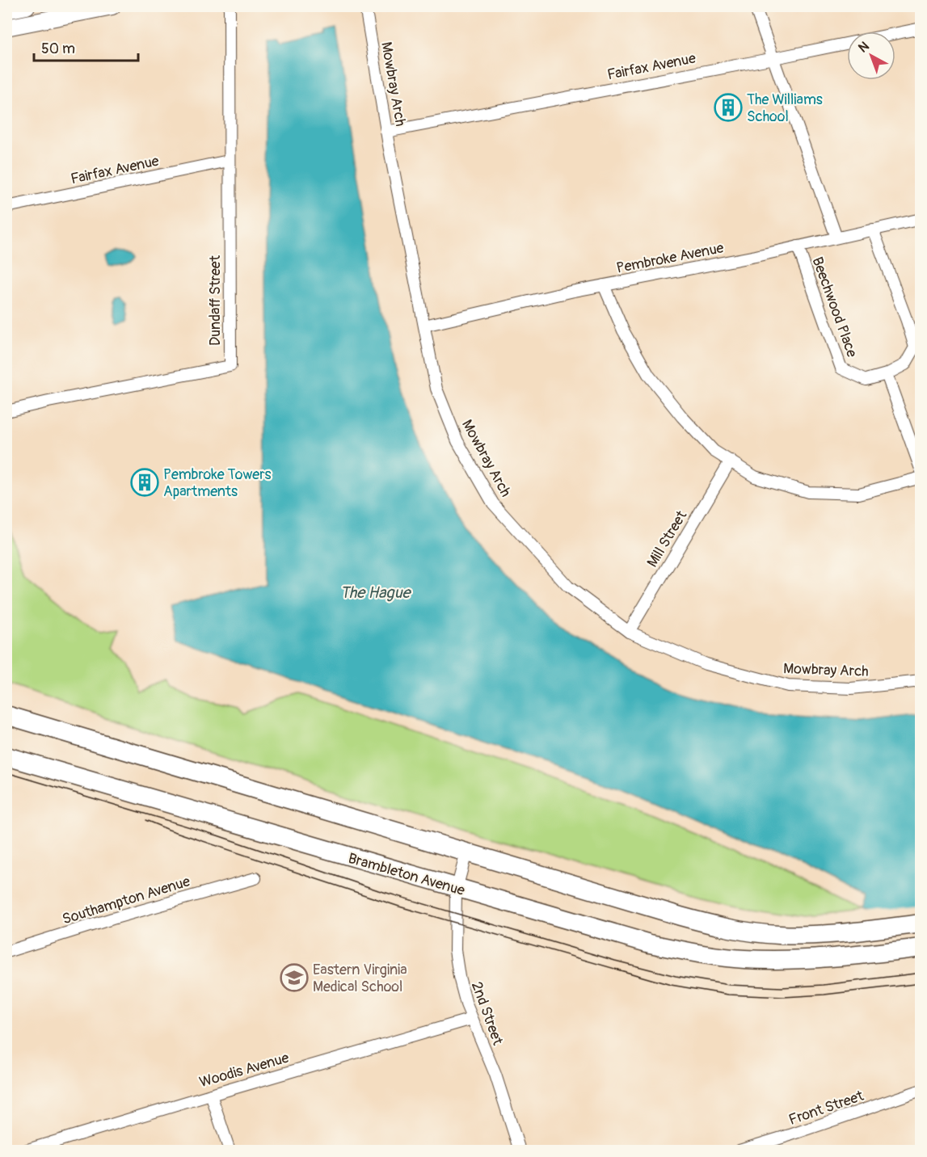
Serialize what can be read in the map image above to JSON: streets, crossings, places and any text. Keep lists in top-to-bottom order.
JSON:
{
  "streets": {
    "main road": ["Brambleton Avenue"],
    "street": [
      "Fairfax Avenue",
      "Mowbray Arch",
      "Pembroke Avenue",
      "Dundaff Street",
      "Beechwood Place",
      "Mill Street",
      "Southampton Avenue",
      "2nd Street",
      "Woodis Avenue",
      "Front Street"
    ]
  },
  "crossings": [
    ["Fairfax Avenue", "Mowbray Arch"],
    ["Fairfax Avenue", "Dundaff Street"],
    ["Mowbray Arch", "Pembroke Avenue"],
    ["Mowbray Arch", "Mill Street"],
    ["Pembroke Avenue", "Beechwood Place"],
    ["Brambleton Avenue", "2nd Street"],
    ["2nd Street", "Woodis Avenue"]
  ],
  "water": ["The Hague"],
  "places": {
    "building": ["The Williams School", "Pembroke Towers Apartments"],
    "school or university": ["Eastern Virginia Medical School"]
  },
  "scale_bar": "50 m",
  "north": "top left"
}
